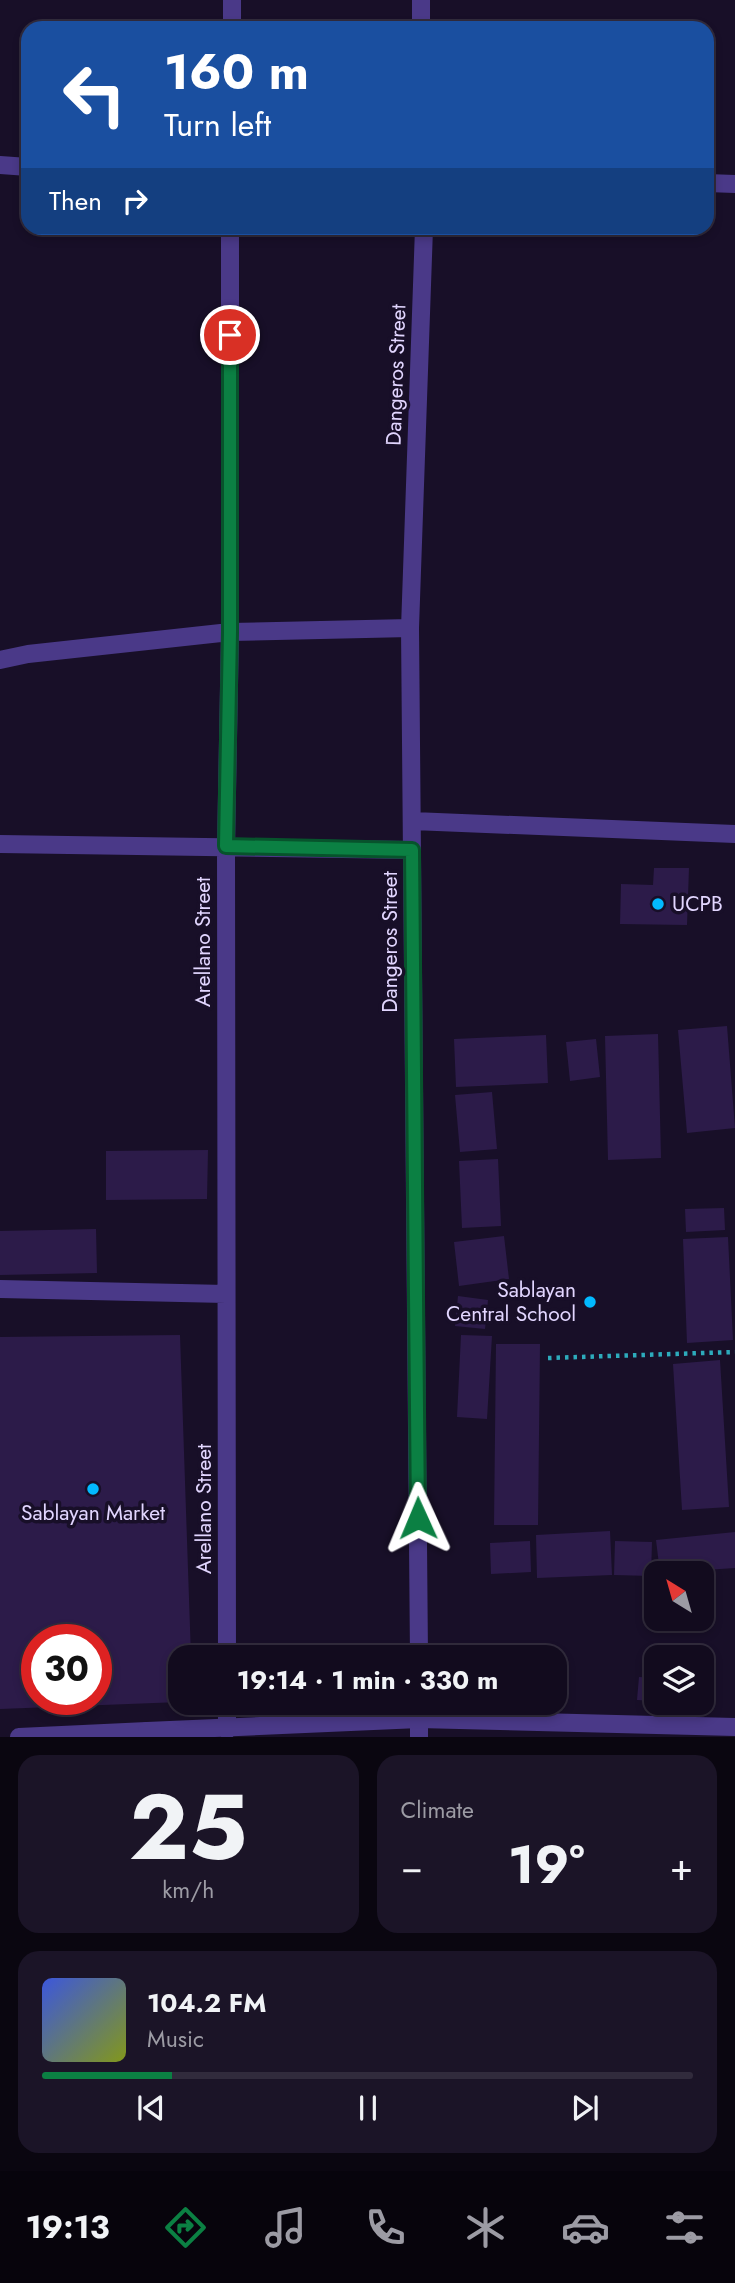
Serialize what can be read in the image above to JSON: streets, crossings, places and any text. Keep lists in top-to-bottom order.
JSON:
{
  "streets": {
    "street": ["Dangeros Street", "Arellano Street"]
  },
  "places": ["UCPB", "Sablayan Central School", "Sablayan Market"],
  "north": "top left",
  "page": {
    "turn": ["160 m", "Turn left"],
    "then": "Then",
    "limit": "30",
    "trip": "19:14 · 1 min · 330 m",
    "tile": [
      ["25", "km/h"],
      "Climate"
    ],
    "heat": ["−", "19°", "+"],
    "song": ["104.2 FM", "Music"],
    "tabs": "19:13"
  }
}
